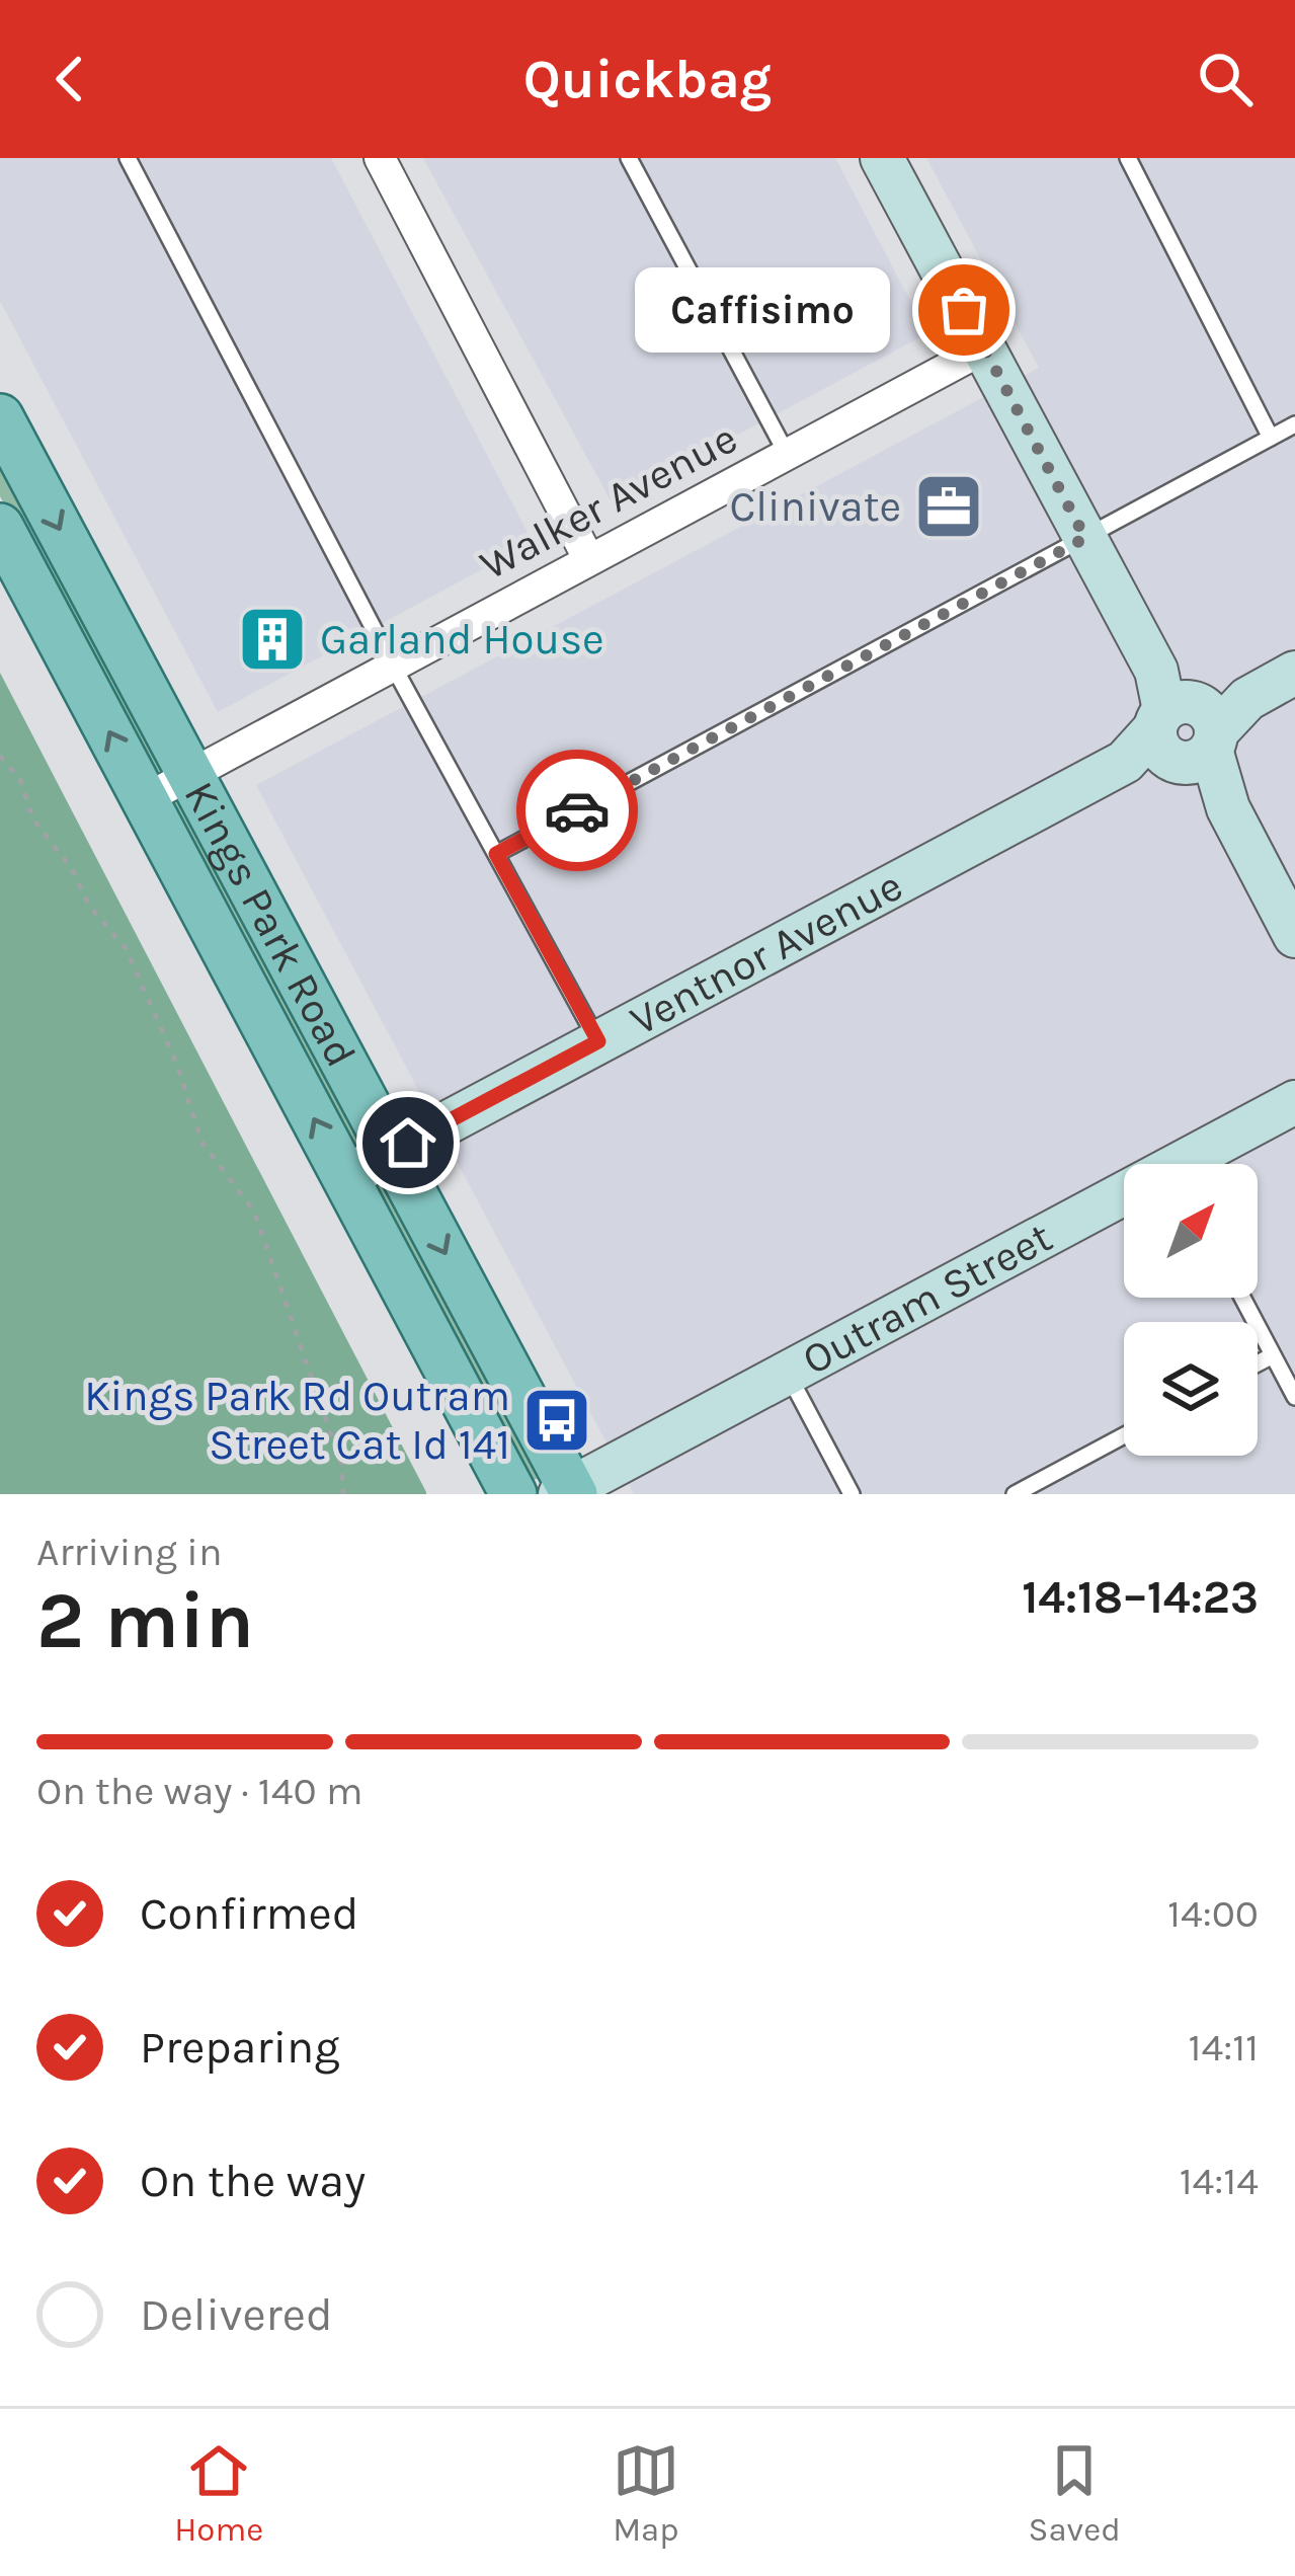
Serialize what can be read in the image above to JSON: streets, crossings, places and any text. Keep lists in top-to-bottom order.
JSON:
{
  "streets": {
    "main road": ["Kings Park Road"],
    "street": ["Walker Avenue", "Ventnor Avenue", "Outram Street"]
  },
  "crossings": [
    ["Walker Avenue", "Kings Park Road"],
    ["Kings Park Road", "Ventnor Avenue"],
    ["Kings Park Road", "Outram Street"]
  ],
  "places": {
    "other": ["Caffisimo"],
    "office": ["Clinivate"],
    "building": ["Garland House"],
    "bus stop": ["Kings Park Rd Outram Street Cat Id 141"]
  },
  "north": "top right",
  "page": {
    "header": "Quickbag",
    "bubble": "Caffisimo",
    "heading": ["2 min", "Arriving in", "14:18–14:23"],
    "bar": "On the way · 140 m",
    "list": [
      ["Confirmed", "14:00"],
      ["Preparing", "14:11"],
      ["On the way", "14:14"],
      "Delivered"
    ],
    "tabs": ["Home", "Map", "Saved"]
  }
}
